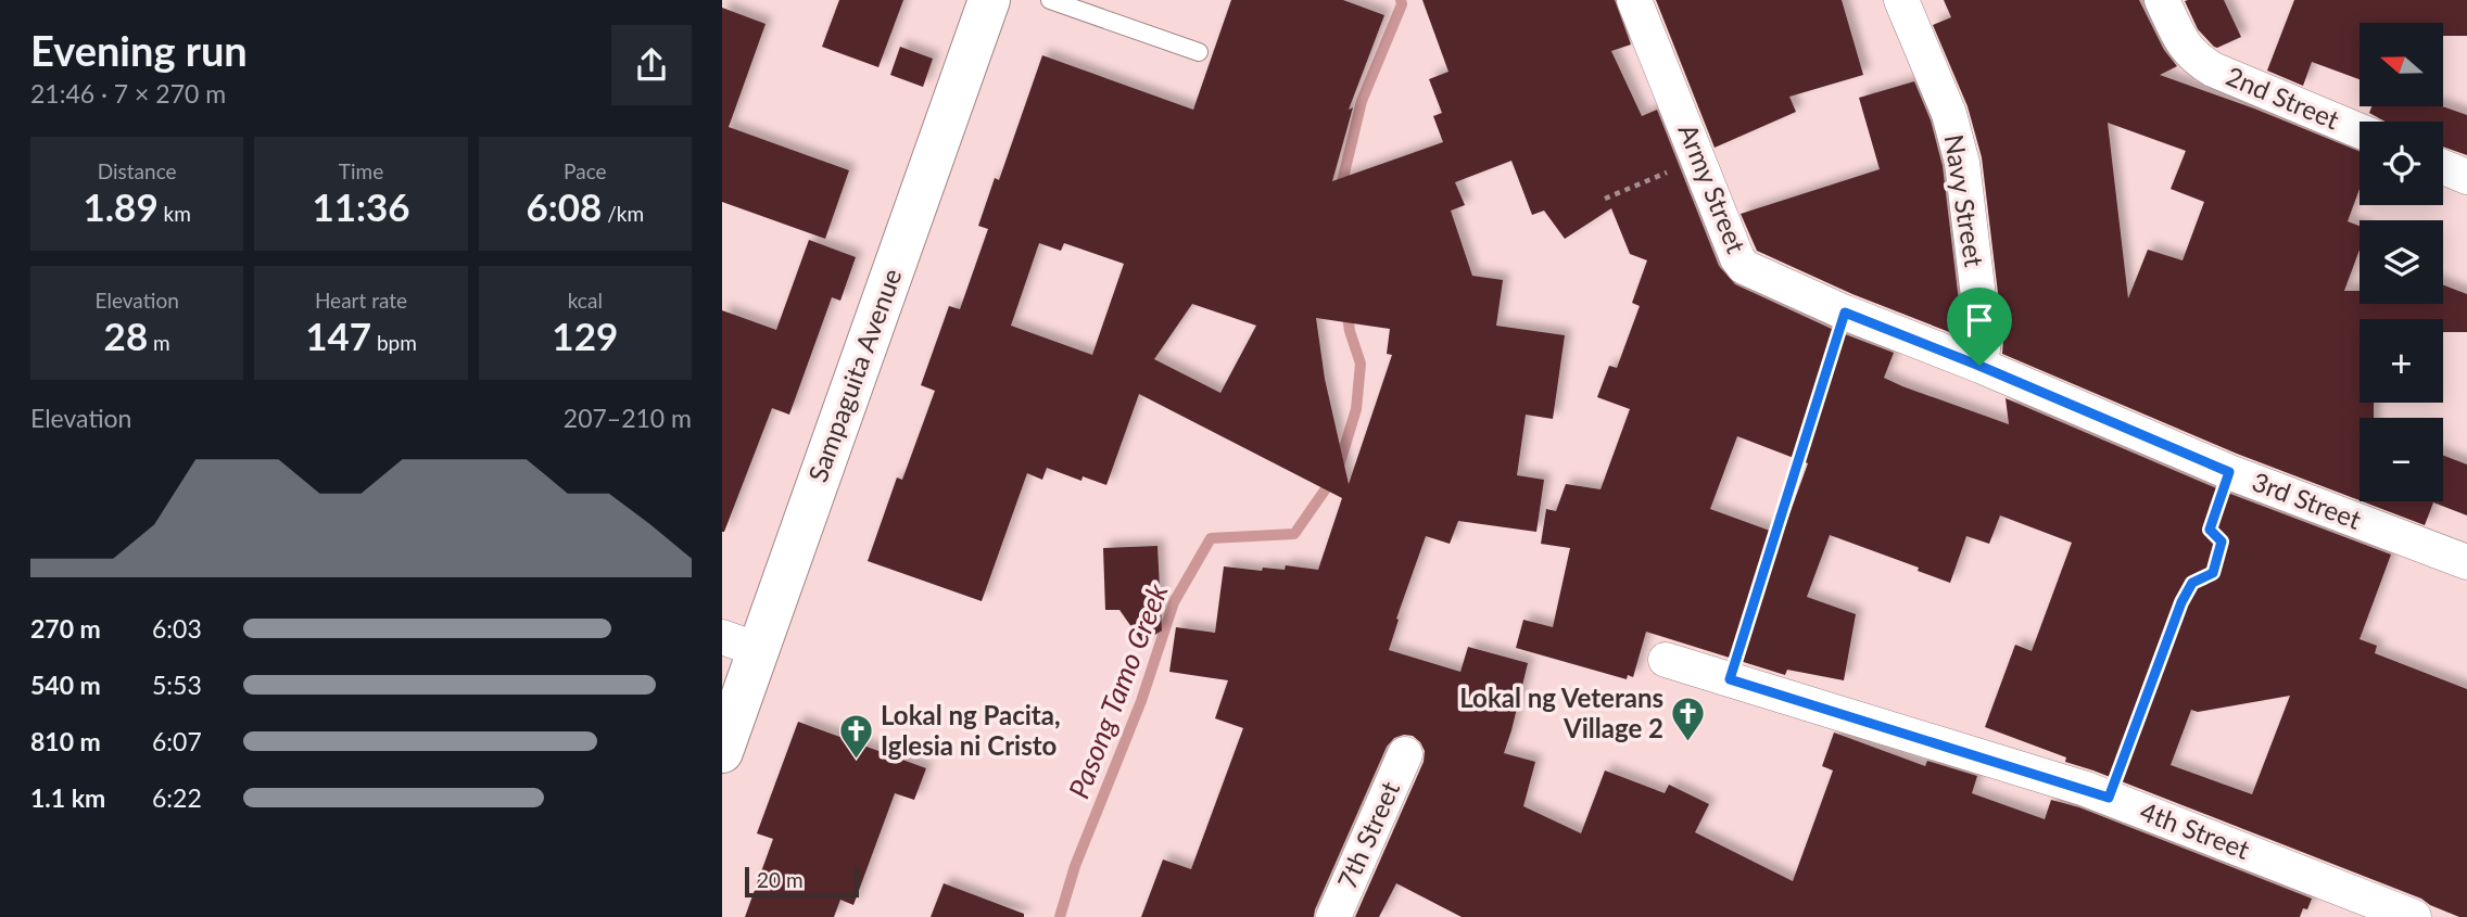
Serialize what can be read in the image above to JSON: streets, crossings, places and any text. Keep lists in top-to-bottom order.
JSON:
{
  "streets": {
    "street": [
      "2nd Street",
      "Army Street",
      "Navy Street",
      "Sampaguita Avenue",
      "3rd Street",
      "4th Street",
      "7th Street"
    ]
  },
  "crossings": [
    ["Army Street", "Navy Street"],
    ["Army Street", "3rd Street"],
    ["Navy Street", "3rd Street"]
  ],
  "water": ["Pasong Tamo Creek"],
  "places": {
    "church": ["Lokal ng Veterans Village 2", "Lokal ng Pacita, Iglesia ni Cristo"]
  },
  "scale_bar": "20 m",
  "north": "left",
  "page": {
    "heading": ["Evening run", "21:46 · 7 × 270 m"],
    "map_buttons": ["+", "−"],
    "stats": [
      ["Distance", "1.89 km"],
      ["Time", "11:36"],
      ["Pace", "6:08 /km"],
      ["Elevation", "28 m"],
      ["Heart rate", "147 bpm"],
      ["kcal", "129"]
    ],
    "chart": ["Elevation", "207–210 m"],
    "list": [
      {
        "name": "270 m",
        "note": "6:03"
      },
      {
        "name": "540 m",
        "note": "5:53"
      },
      {
        "name": "810 m",
        "note": "6:07"
      },
      {
        "name": "1.1 km",
        "note": "6:22"
      }
    ],
    "scale": "20 m"
  }
}
